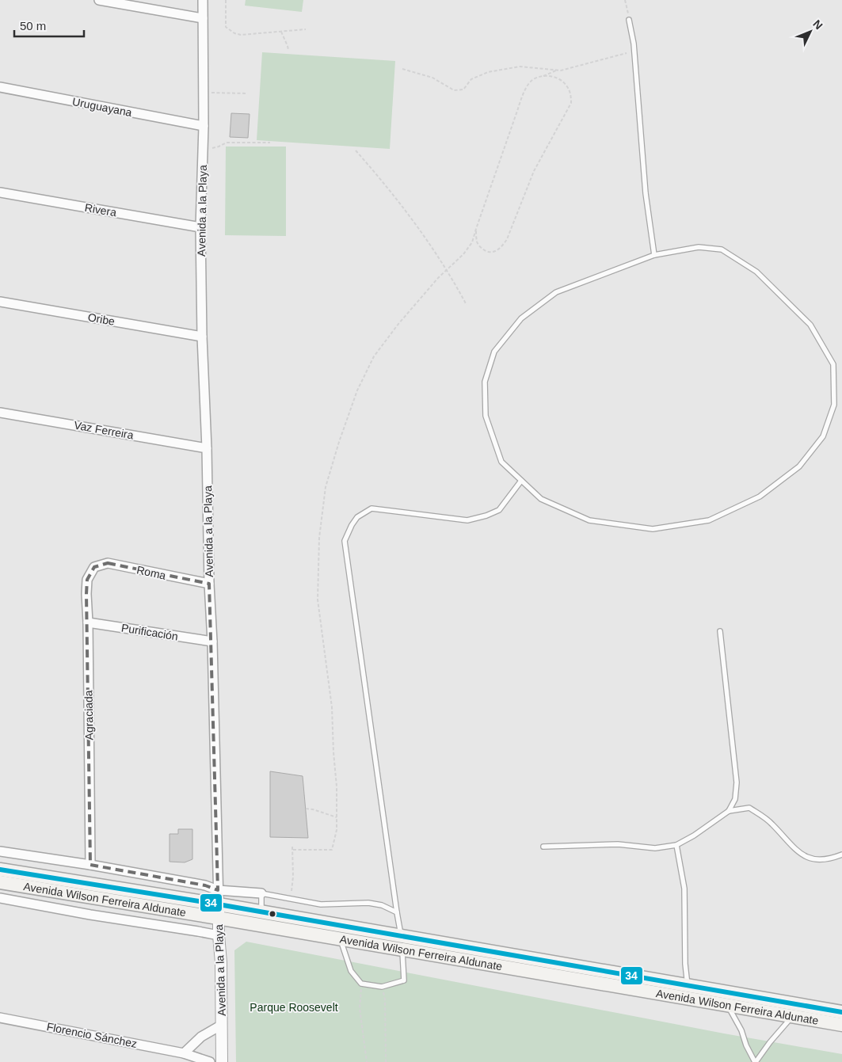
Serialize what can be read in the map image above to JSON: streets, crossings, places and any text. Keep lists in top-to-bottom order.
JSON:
{
  "streets": {
    "main road": ["Avenida Wilson Ferreira Aldunate"],
    "street": [
      "Uruguayana",
      "Rivera",
      "Avenida a la Playa",
      "Oribe",
      "Vaz Ferreira",
      "Roma",
      "Purificación",
      "Agraciada",
      "Florencio Sánchez"
    ]
  },
  "crossings": [
    ["Uruguayana", "Avenida a la Playa"],
    ["Rivera", "Avenida a la Playa"],
    ["Avenida a la Playa", "Oribe"],
    ["Avenida a la Playa", "Vaz Ferreira"],
    ["Avenida a la Playa", "Roma"],
    ["Avenida a la Playa", "Purificación"],
    ["Avenida a la Playa", "Avenida Wilson Ferreira Aldunate"],
    ["Roma", "Agraciada"],
    ["Purificación", "Agraciada"]
  ],
  "parks": ["Parque Roosevelt"],
  "lines": ["transit line 34"],
  "scale_bar": "50 m",
  "north": "top right"
}
